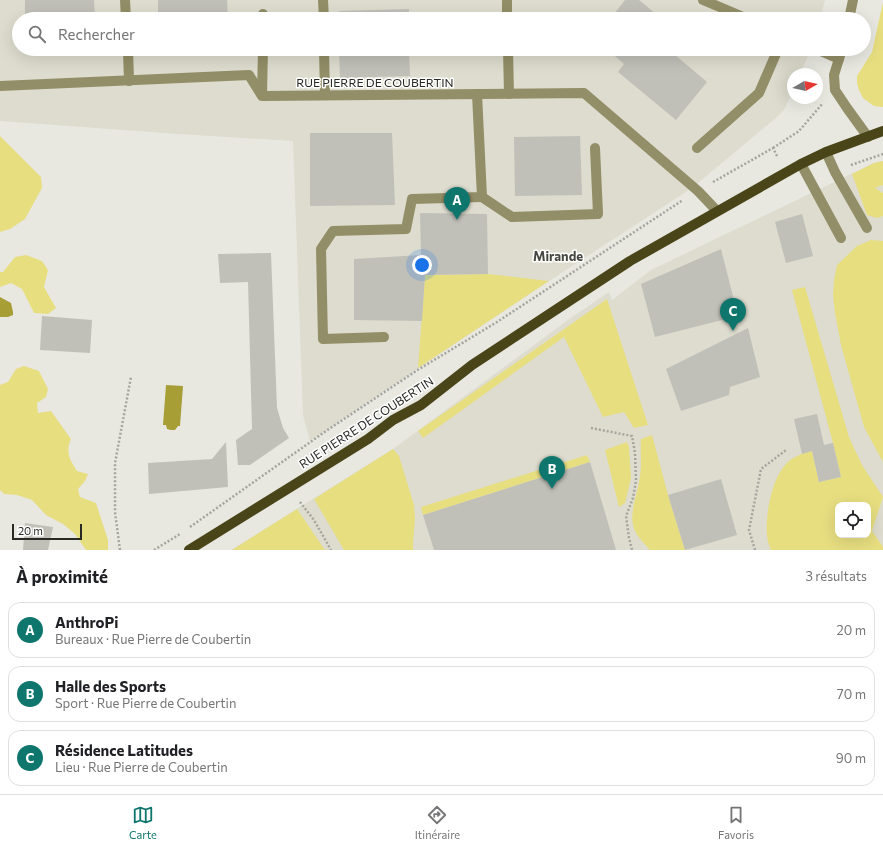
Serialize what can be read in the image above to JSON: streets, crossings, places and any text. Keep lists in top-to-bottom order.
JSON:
{
  "streets": {
    "main road": ["RUE PIERRE DE COUBERTIN"]
  },
  "districts": ["Mirande"],
  "scale_bar": "20 m",
  "north": "right",
  "page": {
    "search": "Rechercher",
    "pins": ["A", "C", "B"],
    "scale": "20 m",
    "heading": ["À proximité", "3 résultats"],
    "list": [
      {
        "mark": "A",
        "name": "AnthroPi",
        "note": "Bureaux · Rue Pierre de Coubertin",
        "value": "20 m"
      },
      {
        "mark": "B",
        "name": "Halle des Sports",
        "note": "Sport · Rue Pierre de Coubertin",
        "value": "70 m"
      },
      {
        "mark": "C",
        "name": "Résidence Latitudes",
        "note": "Lieu · Rue Pierre de Coubertin",
        "value": "90 m"
      }
    ],
    "nav": ["Carte", "Itinéraire", "Favoris"]
  }
}
